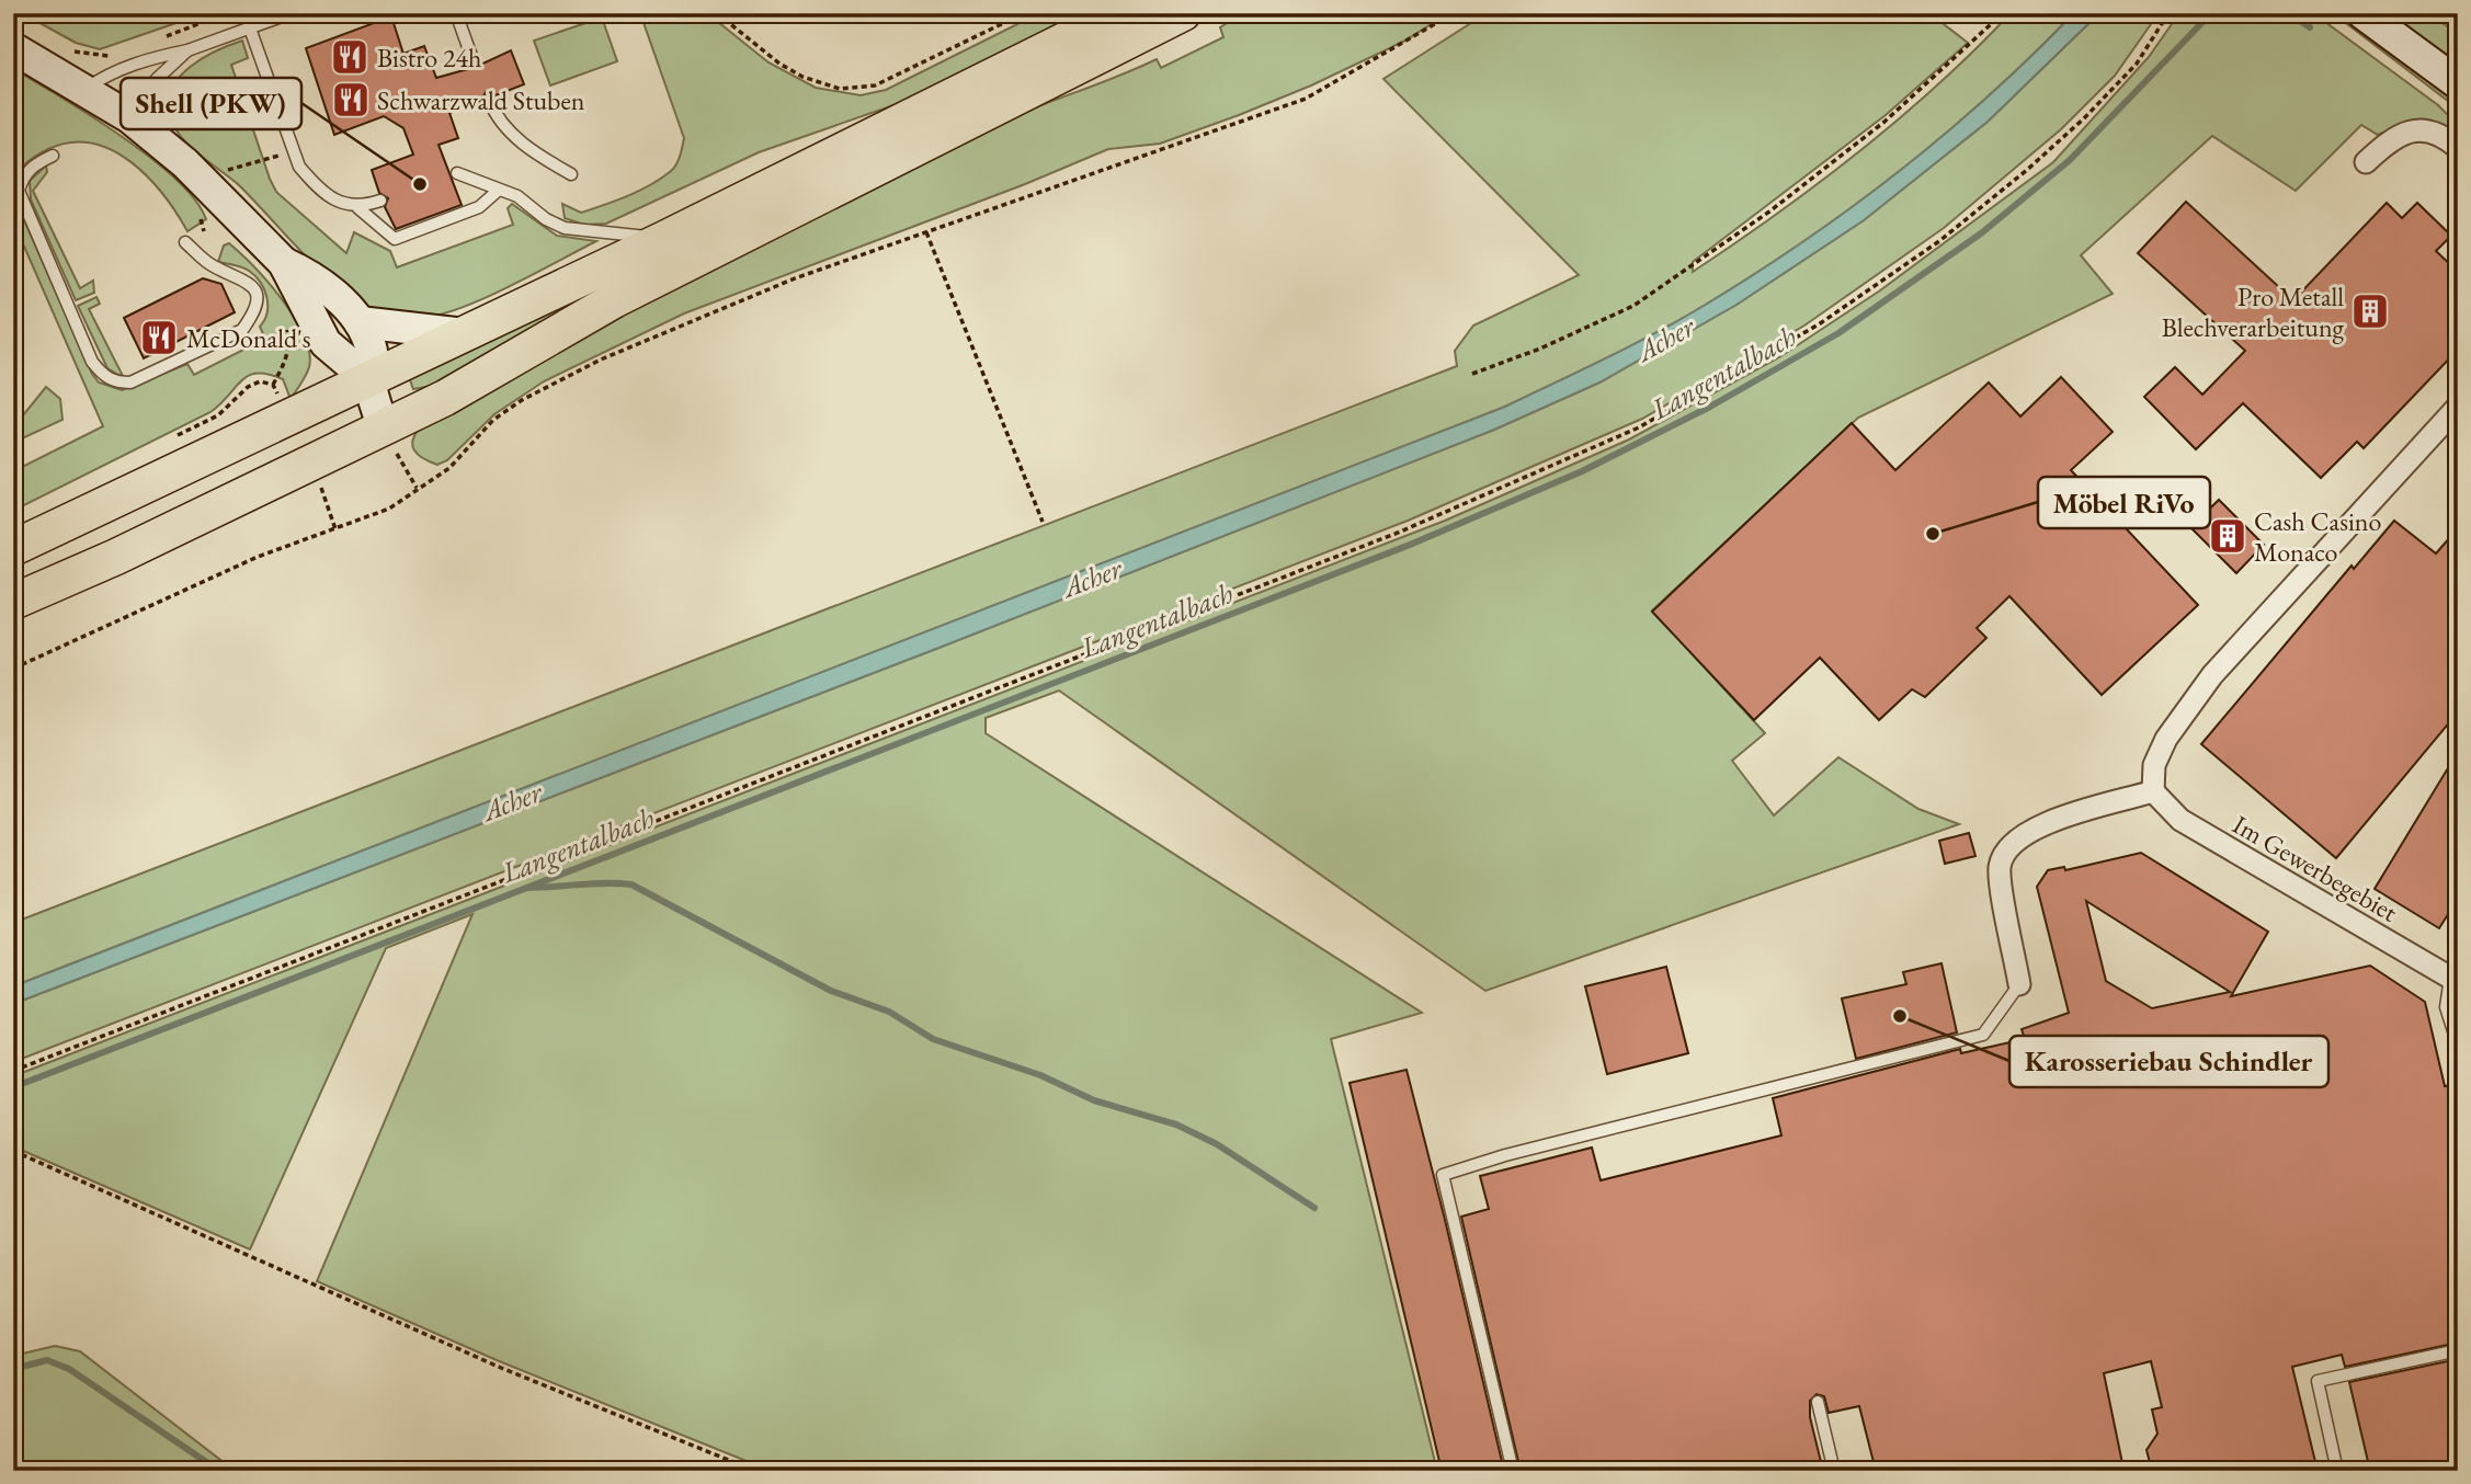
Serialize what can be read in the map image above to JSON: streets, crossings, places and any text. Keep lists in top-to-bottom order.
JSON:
{
  "streets": {
    "street": ["Im Gewerbegebiet"]
  },
  "water": ["Acher", "Langentalbach"],
  "places": {
    "restaurant": ["Bistro 24h", "Schwarzwald Stuben", "McDonald's"],
    "other": ["Shell (PKW)", "Möbel RiVo", "Karosseriebau Schindler"],
    "building": ["Pro Metall Blechverarbeitung", "Cash Casino Monaco"]
  }
}
